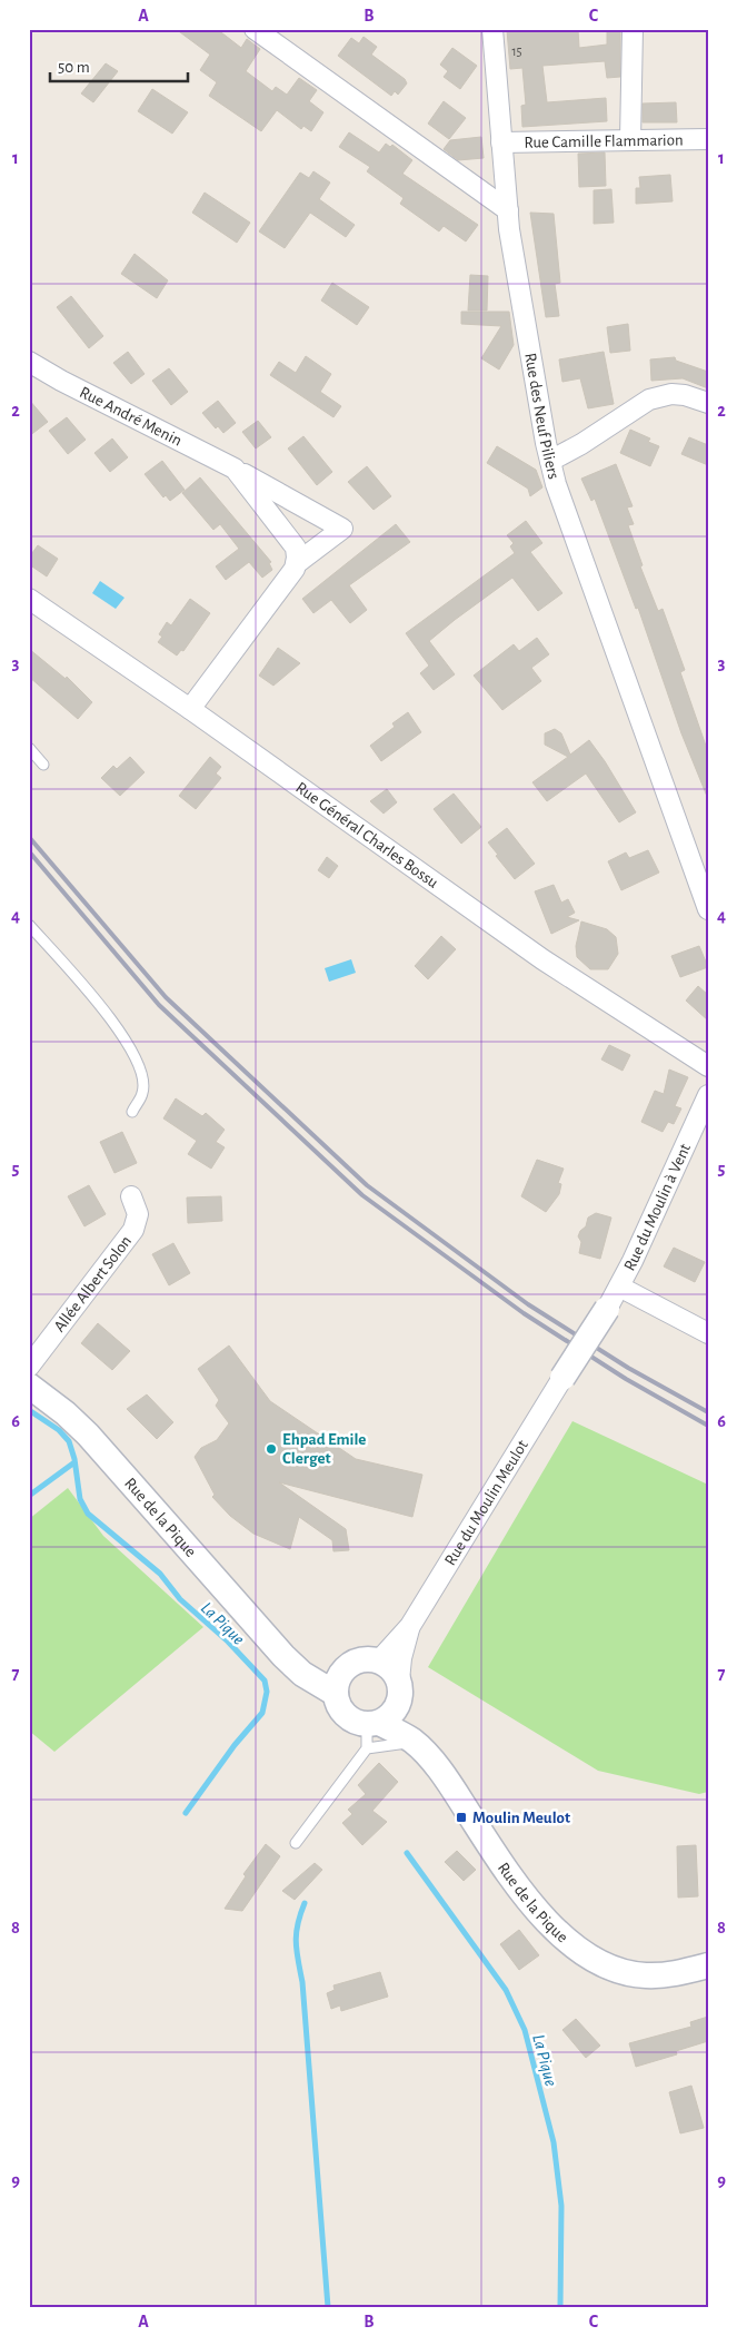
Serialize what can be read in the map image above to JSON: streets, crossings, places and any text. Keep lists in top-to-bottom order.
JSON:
{
  "streets": {
    "street": [
      "Rue Camille Flammarion",
      "Rue André Menin",
      "Rue des Neuf Piliers",
      "Rue Général Charles Bossu",
      "Rue du Moulin à Vent",
      "Allée Albert Solon",
      "Rue du Moulin Meulot",
      "Rue de la Pique"
    ]
  },
  "crossings": [
    ["Rue Camille Flammarion", "Rue des Neuf Piliers"],
    ["Rue André Menin", "Rue Général Charles Bossu"],
    ["Rue du Moulin Meulot", "Rue de la Pique"]
  ],
  "water": ["La Pique"],
  "places": {
    "other": ["Ehpad Emile Clerget"],
    "transit": ["Moulin Meulot"]
  },
  "house_numbers": ["15"],
  "scale_bar": "50 m",
  "grid": {
    "columns": ["A", "B", "C"],
    "rows": [
      "1",
      "2",
      "3",
      "4",
      "5",
      "6",
      "7",
      "8",
      "9"
    ]
  }
}
